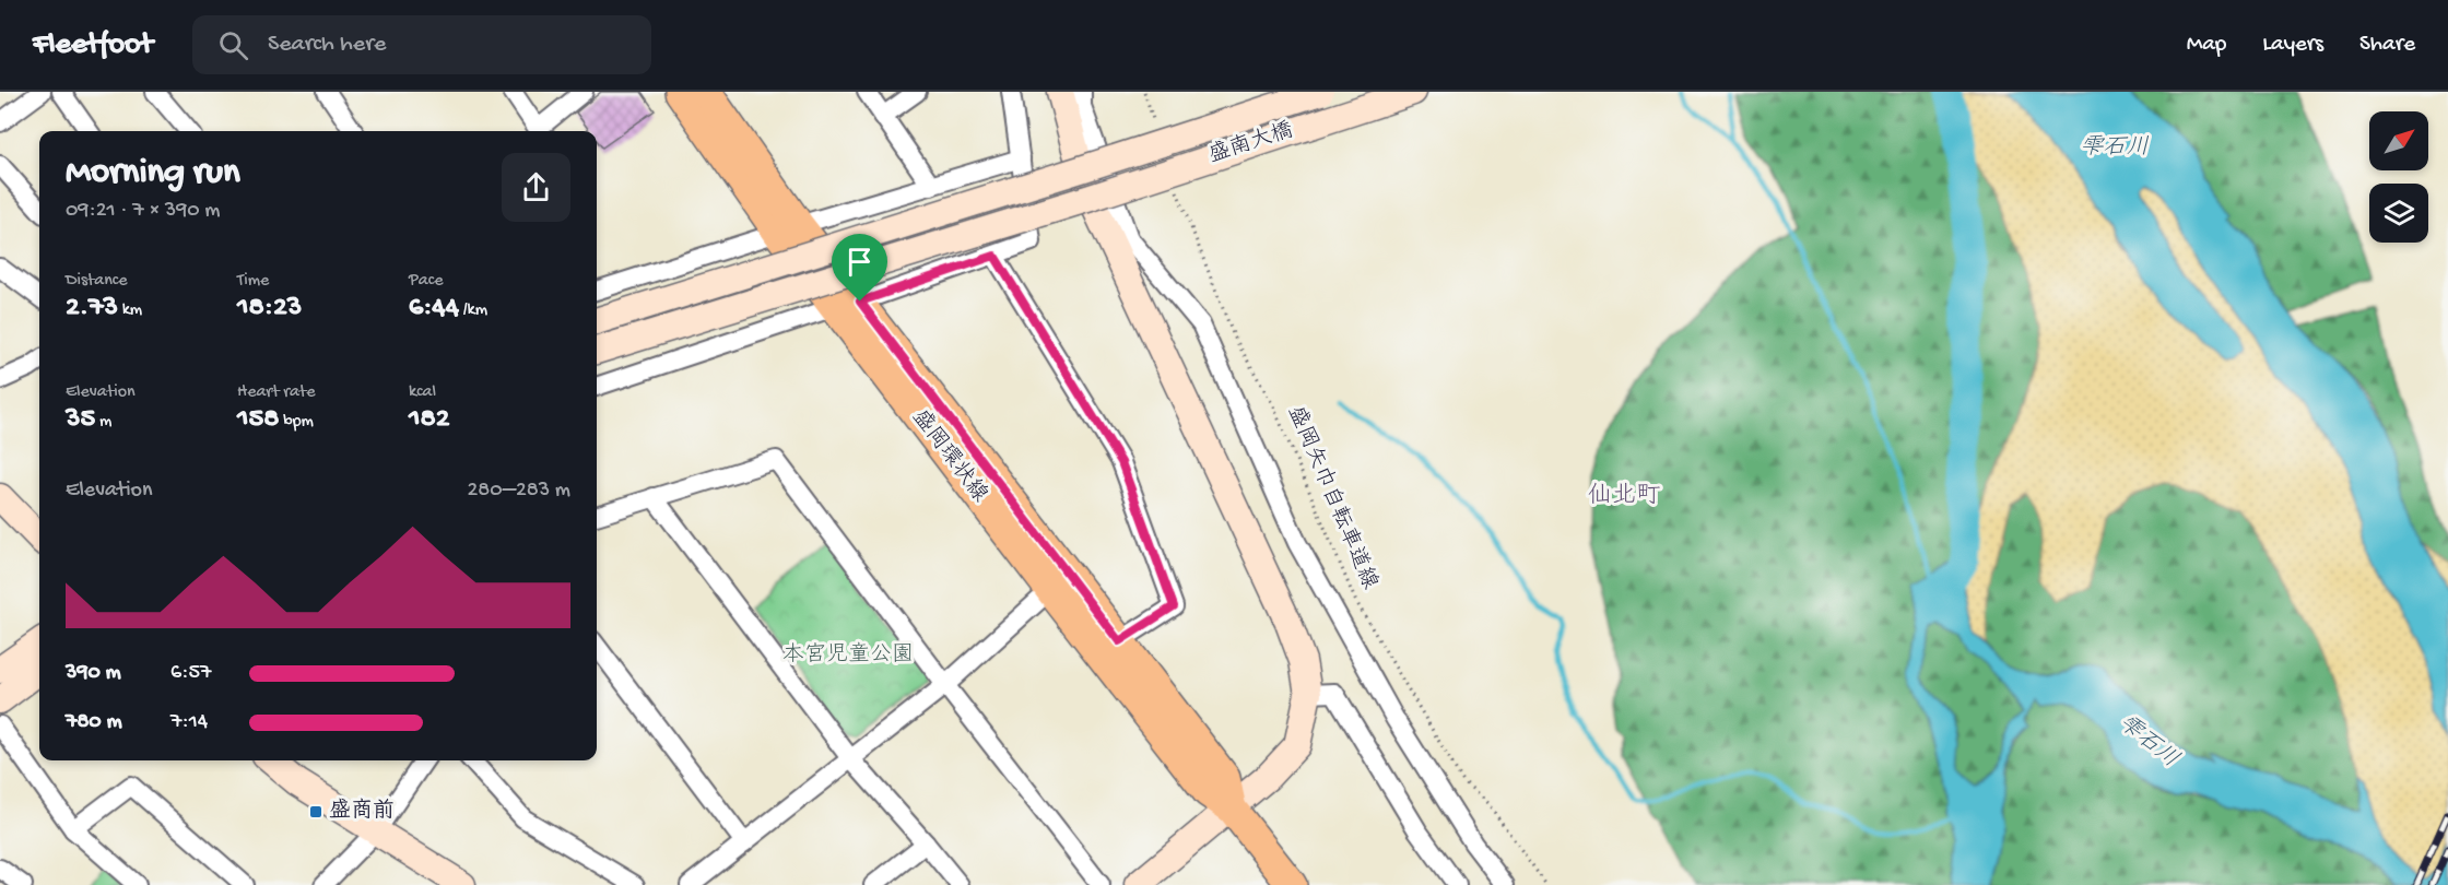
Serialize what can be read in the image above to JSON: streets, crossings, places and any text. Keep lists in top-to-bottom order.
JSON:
{
  "streets": {
    "main road": ["盛岡環状線"],
    "street": ["盛南大橋"],
    "path": ["盛岡矢巾自転車道線"]
  },
  "districts": ["仙北町"],
  "water": ["雫石川"],
  "parks": ["本宮児童公園"],
  "places": {
    "transit": ["盛商前"]
  },
  "north": "top right",
  "page": {
    "header": "Fleetfoot",
    "search": "Search here",
    "nav": ["Map", "Layers", "Share"],
    "heading": ["Morning run", "09:21 · 7 × 390 m"],
    "stats": [
      ["Distance", "2.73 km"],
      ["Time", "18:23"],
      ["Pace", "6:44 /km"],
      ["Elevation", "35 m"],
      ["Heart rate", "158 bpm"],
      ["kcal", "182"]
    ],
    "chart": ["Elevation", "280–283 m"],
    "list": [
      {
        "name": "390 m",
        "note": "6:57"
      },
      {
        "name": "780 m",
        "note": "7:14"
      }
    ]
  }
}
